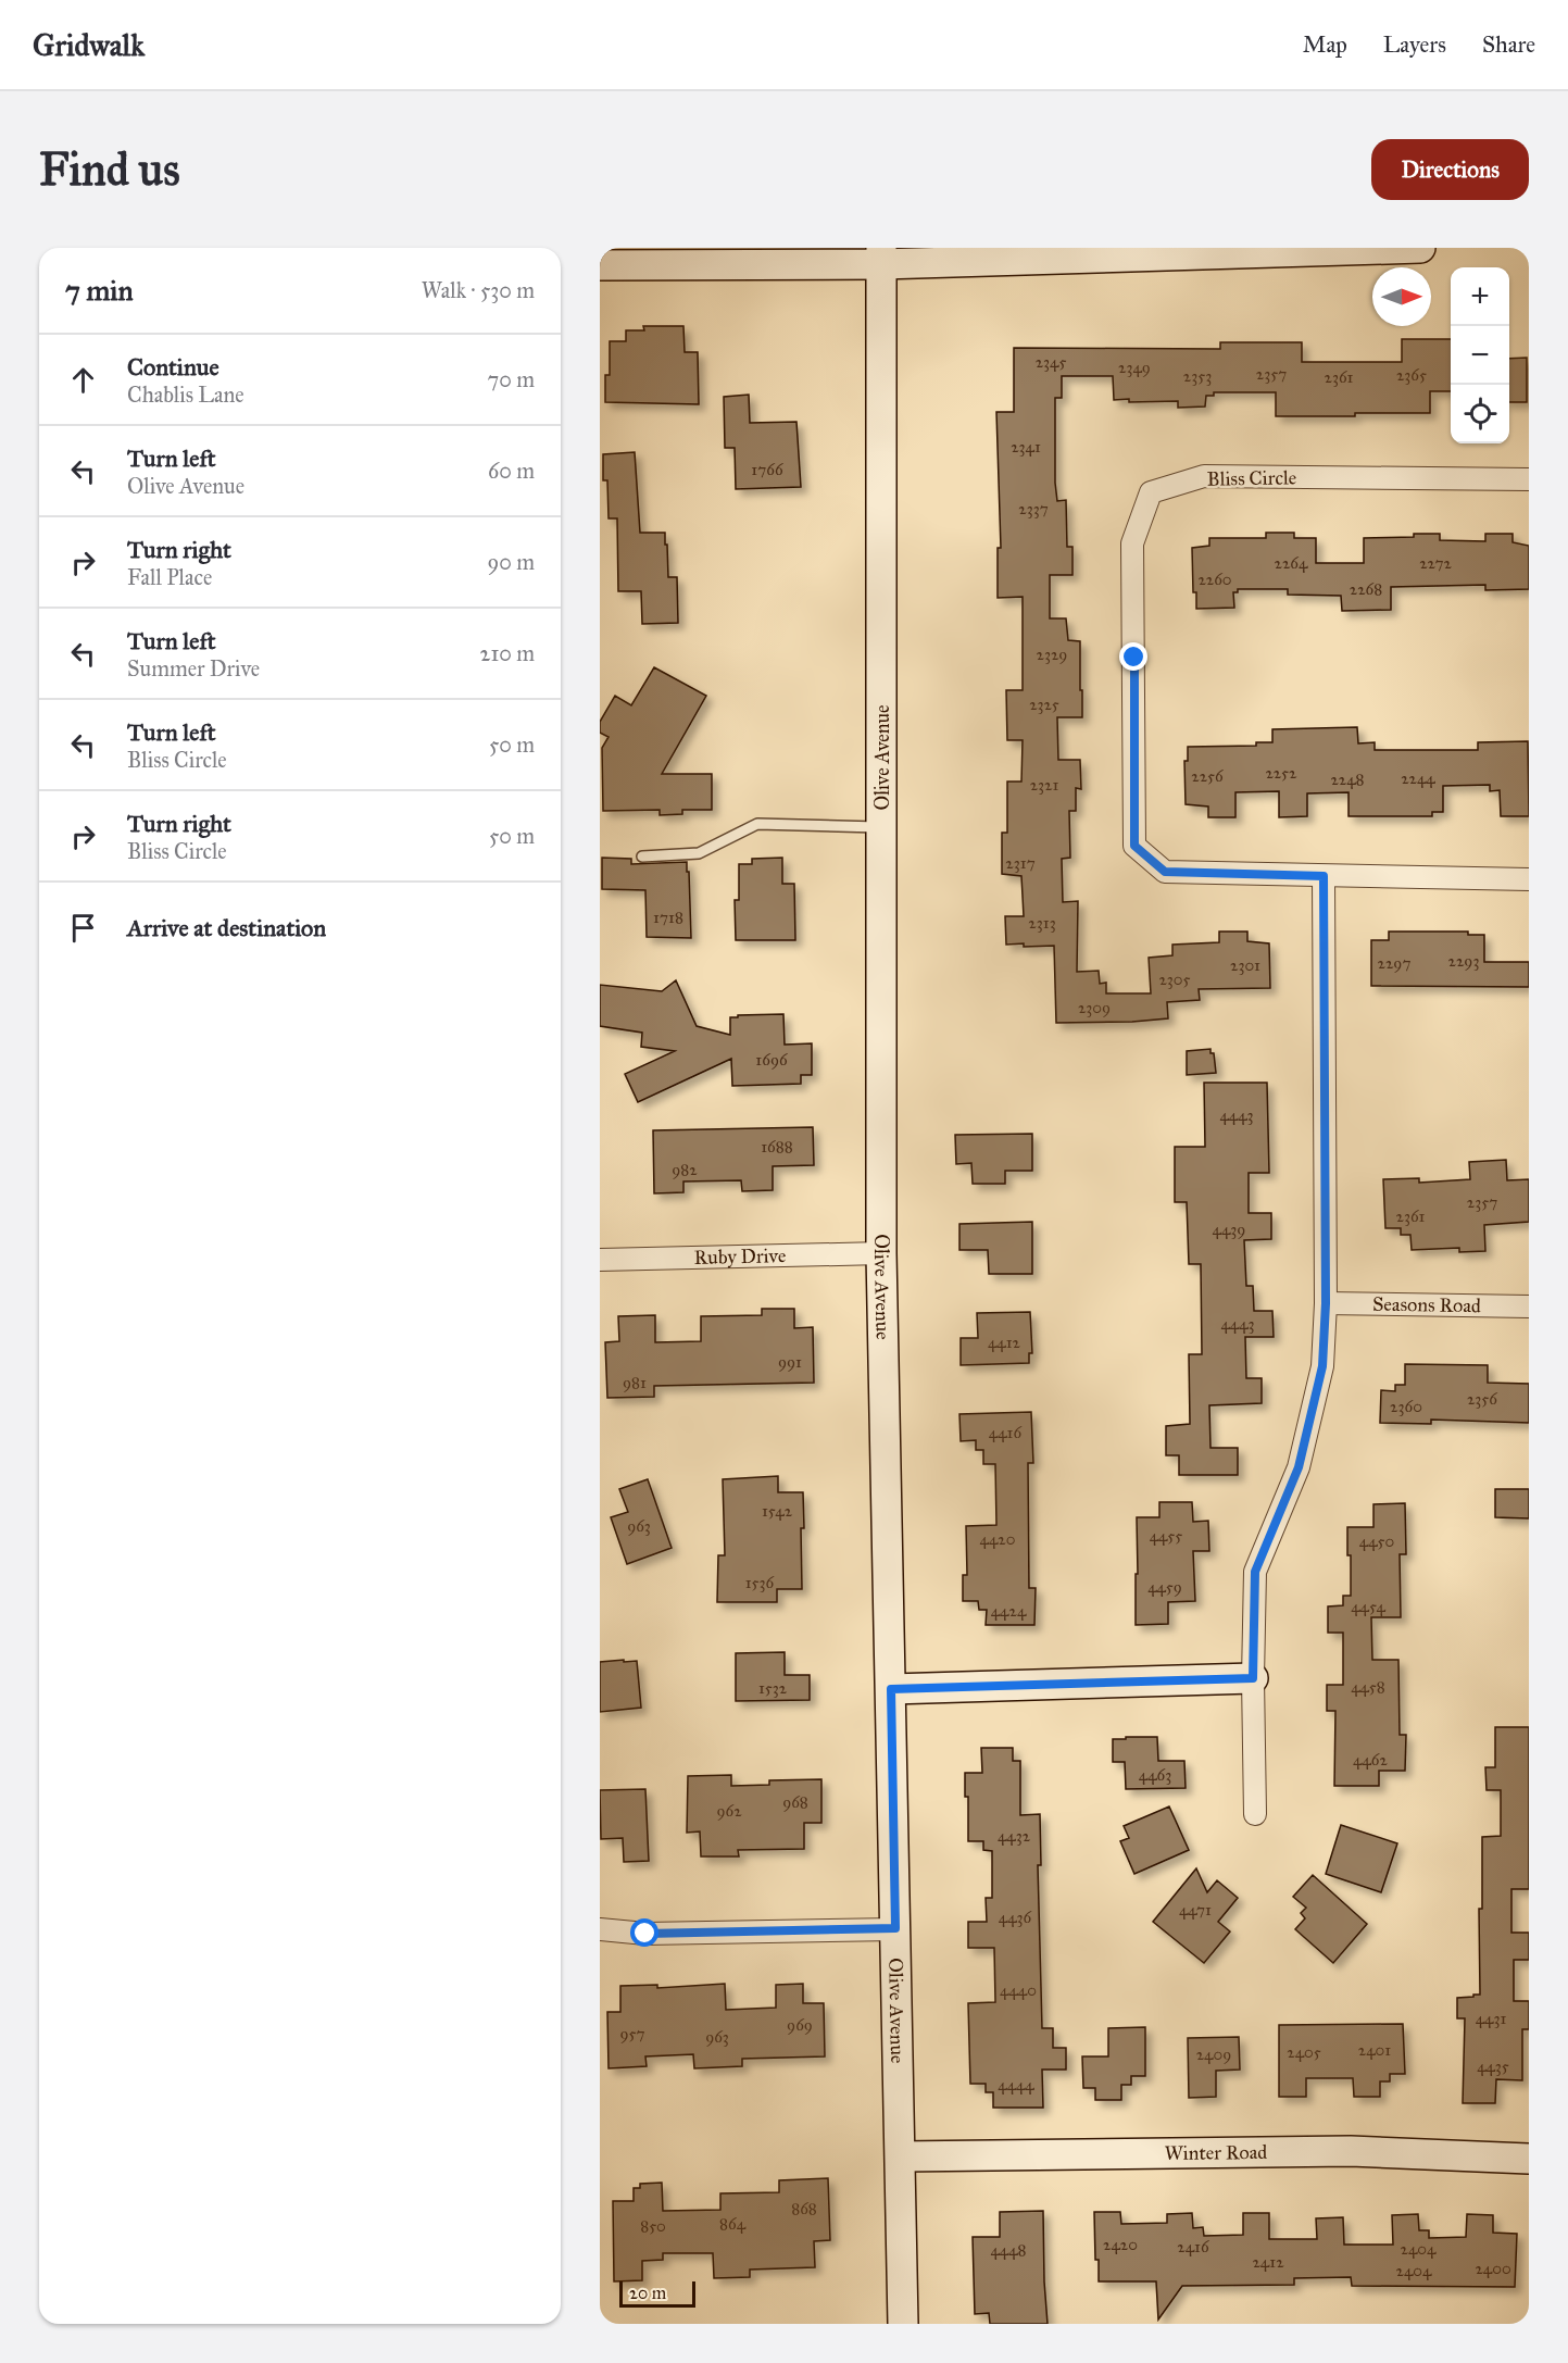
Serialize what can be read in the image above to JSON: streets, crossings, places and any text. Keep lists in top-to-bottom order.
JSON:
{
  "streets": {
    "main road": ["Olive Avenue", "Winter Road"],
    "street": ["Bliss Circle", "Ruby Drive", "Seasons Road"]
  },
  "crossings": [
    ["Olive Avenue", "Ruby Drive"],
    ["Olive Avenue", "Winter Road"]
  ],
  "house_numbers": [
    "2345",
    "2349",
    "2357",
    "2365",
    "2353",
    "2361",
    "2341",
    "1766",
    "2337",
    "2264",
    "2272",
    "2260",
    "2268",
    "2329",
    "2325",
    "2252",
    "2256",
    "2244",
    "2248",
    "2321",
    "2317",
    "1718",
    "2313",
    "2293",
    "2297",
    "2301",
    "2305",
    "2309",
    "1696",
    "4443",
    "1688",
    "982",
    "2357",
    "2361",
    "4439",
    "4443",
    "4412",
    "991",
    "981",
    "2356",
    "2360",
    "4416",
    "1542",
    "963",
    "4455",
    "4420",
    "4450",
    "1536",
    "4459",
    "4454",
    "4424",
    "4458",
    "1532",
    "4462",
    "4463",
    "968",
    "962",
    "4432",
    "4471",
    "4436",
    "4440",
    "4431",
    "969",
    "957",
    "963",
    "2401",
    "2405",
    "2409",
    "4435",
    "4444",
    "868",
    "864",
    "850",
    "2420",
    "2416",
    "2404",
    "4448",
    "2412",
    "2400",
    "2404"
  ],
  "scale_bar": "20 m",
  "north": "right",
  "page": {
    "header": "Gridwalk",
    "nav": ["Map", "Layers", "Share"],
    "buttons": "Directions",
    "title": "Find us",
    "heading": ["7 min", "Walk · 530 m"],
    "map_buttons": ["+", "−"],
    "list": [
      ["Continue", "Chablis Lane", "70 m"],
      ["Turn left", "Olive Avenue", "60 m"],
      ["Turn right", "Fall Place", "90 m"],
      ["Turn left", "Summer Drive", "210 m"],
      ["Turn left", "Bliss Circle", "50 m"],
      ["Turn right", "Bliss Circle", "50 m"],
      "Arrive at destination"
    ],
    "scale": "20 m"
  }
}
